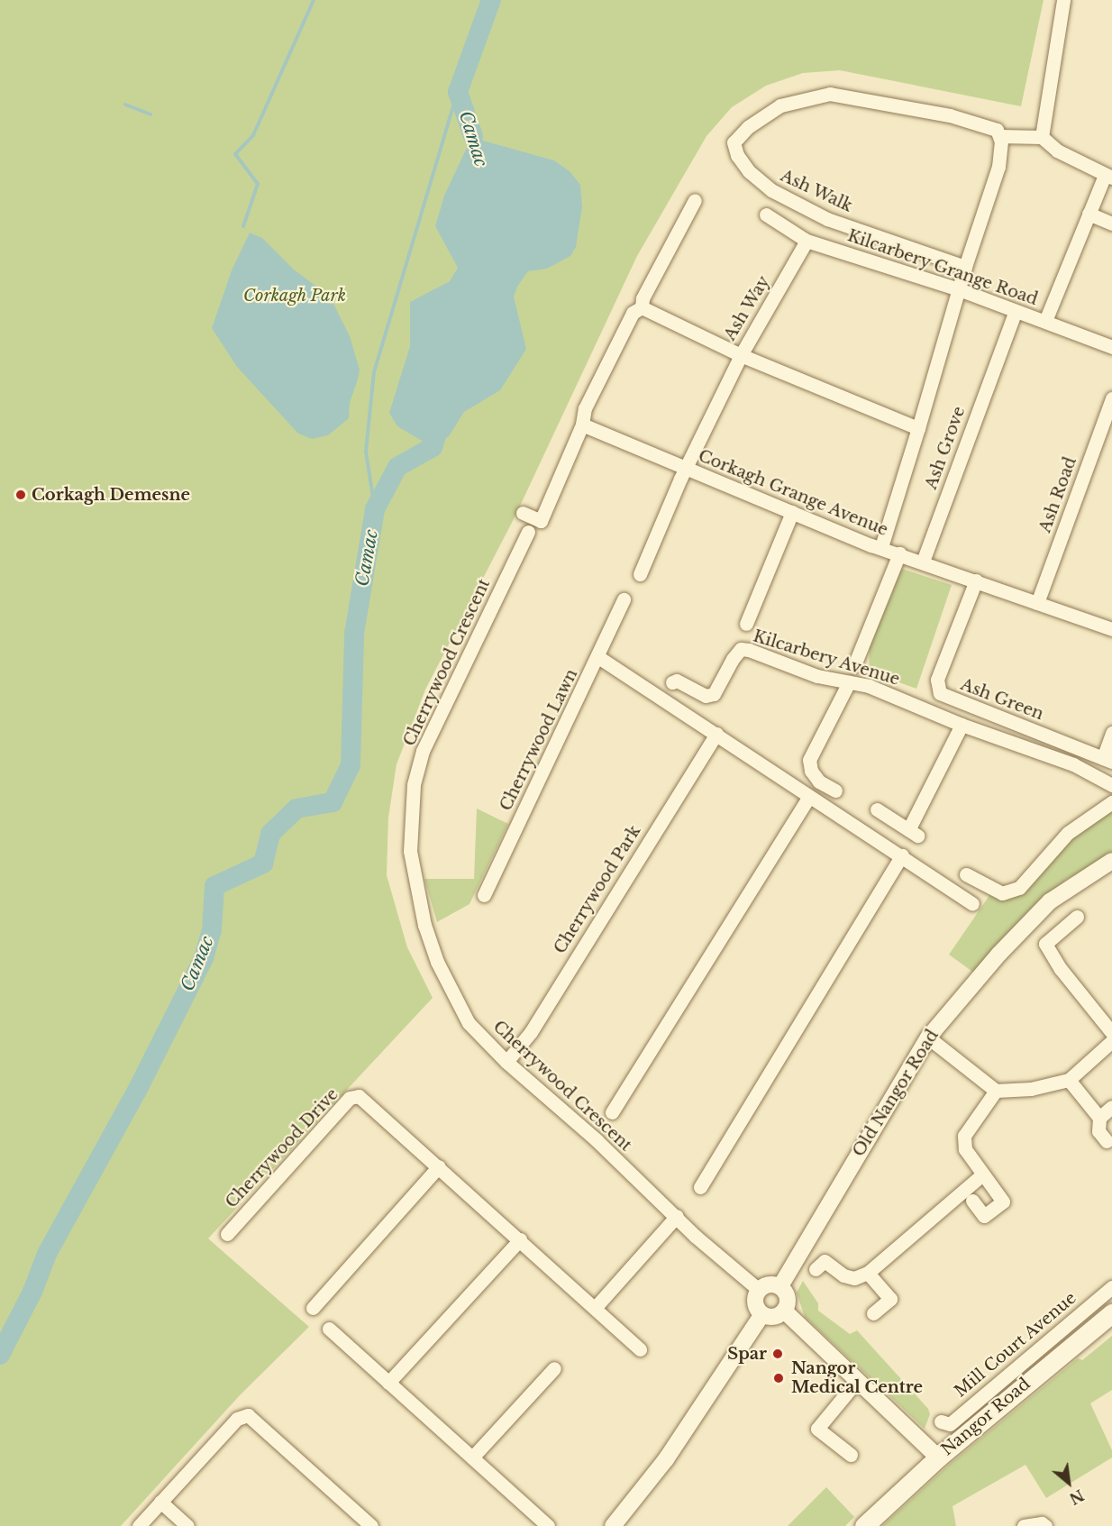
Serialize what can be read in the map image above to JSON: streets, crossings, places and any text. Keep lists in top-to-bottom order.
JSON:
{
  "streets": {
    "main road": ["Nangor Road"],
    "street": [
      "Ash Walk",
      "Kilcarbery Grange Road",
      "Ash Way",
      "Ash Grove",
      "Corkagh Grange Avenue",
      "Ash Road",
      "Kilcarbery Avenue",
      "Cherrywood Crescent",
      "Ash Green",
      "Cherrywood Lawn",
      "Cherrywood Park",
      "Old Nangor Road",
      "Cherrywood Drive",
      "Mill Court Avenue"
    ]
  },
  "crossings": [
    ["Kilcarbery Grange Road", "Ash Way"],
    ["Kilcarbery Grange Road", "Ash Grove"],
    ["Ash Grove", "Corkagh Grange Avenue"],
    ["Corkagh Grange Avenue", "Ash Road"],
    ["Corkagh Grange Avenue", "Ash Green"],
    ["Cherrywood Crescent", "Cherrywood Park"],
    ["Cherrywood Crescent", "Old Nangor Road"]
  ],
  "water": ["Camac"],
  "parks": ["Corkagh Park"],
  "places": ["Corkagh Demesne", "Spar", "Nangor Medical Centre"],
  "north": "bottom right"
}
